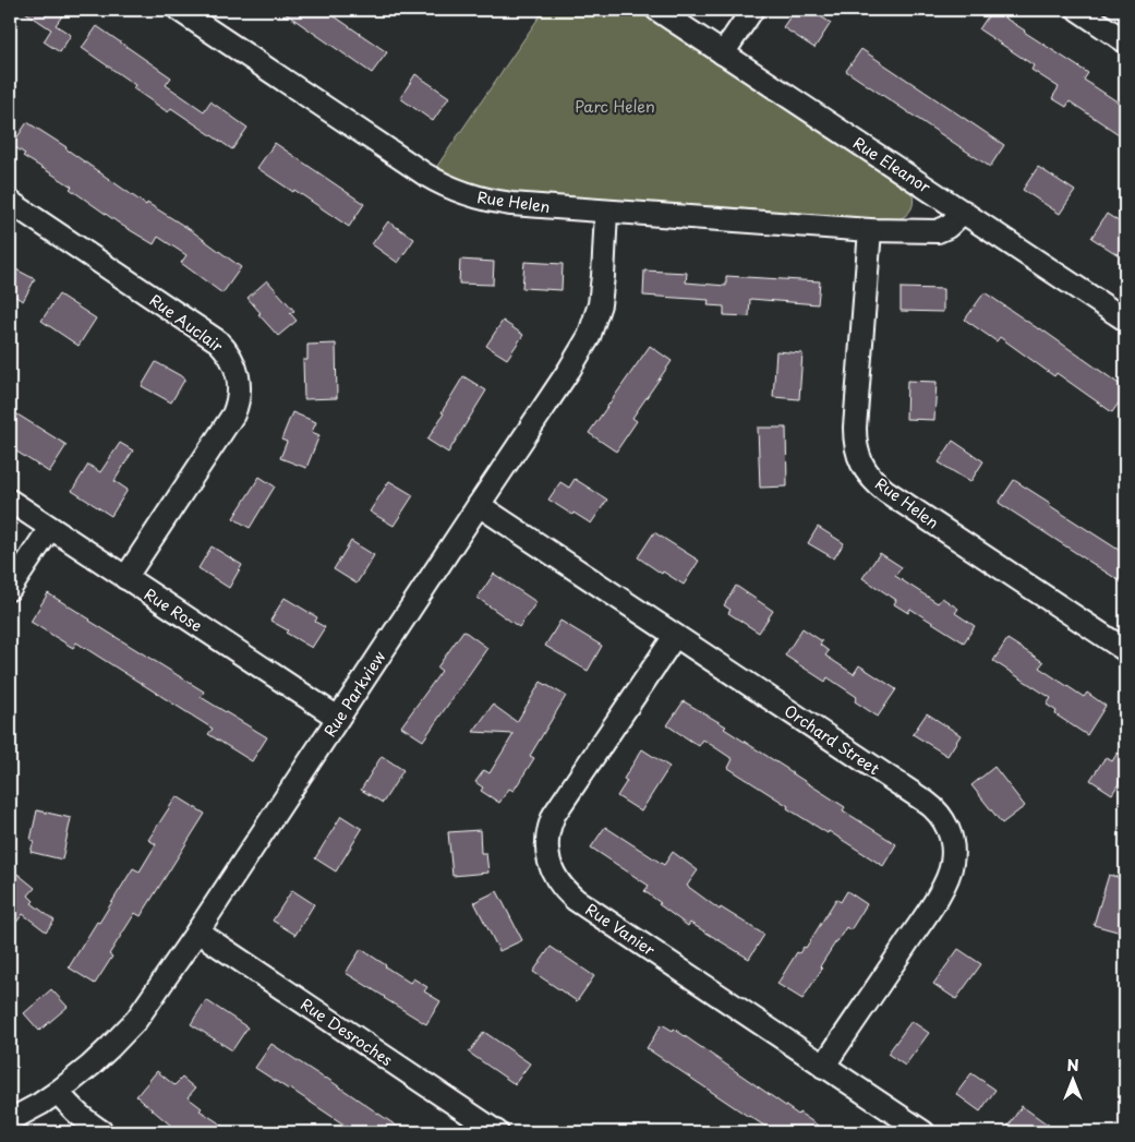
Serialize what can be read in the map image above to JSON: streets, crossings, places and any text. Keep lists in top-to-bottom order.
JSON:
{
  "streets": {
    "street": [
      "Rue Eleanor",
      "Rue Helen",
      "Rue Auclair",
      "Rue Rose",
      "Rue Parkview",
      "Orchard Street",
      "Rue Vanier",
      "Rue Desroches"
    ]
  },
  "crossings": [
    ["Rue Eleanor", "Rue Helen"],
    ["Rue Helen", "Rue Parkview"],
    ["Rue Auclair", "Rue Rose"],
    ["Rue Rose", "Rue Parkview"],
    ["Rue Parkview", "Orchard Street"],
    ["Rue Parkview", "Rue Desroches"],
    ["Orchard Street", "Rue Vanier"]
  ],
  "parks": ["Parc Helen"],
  "north": "top"
}
